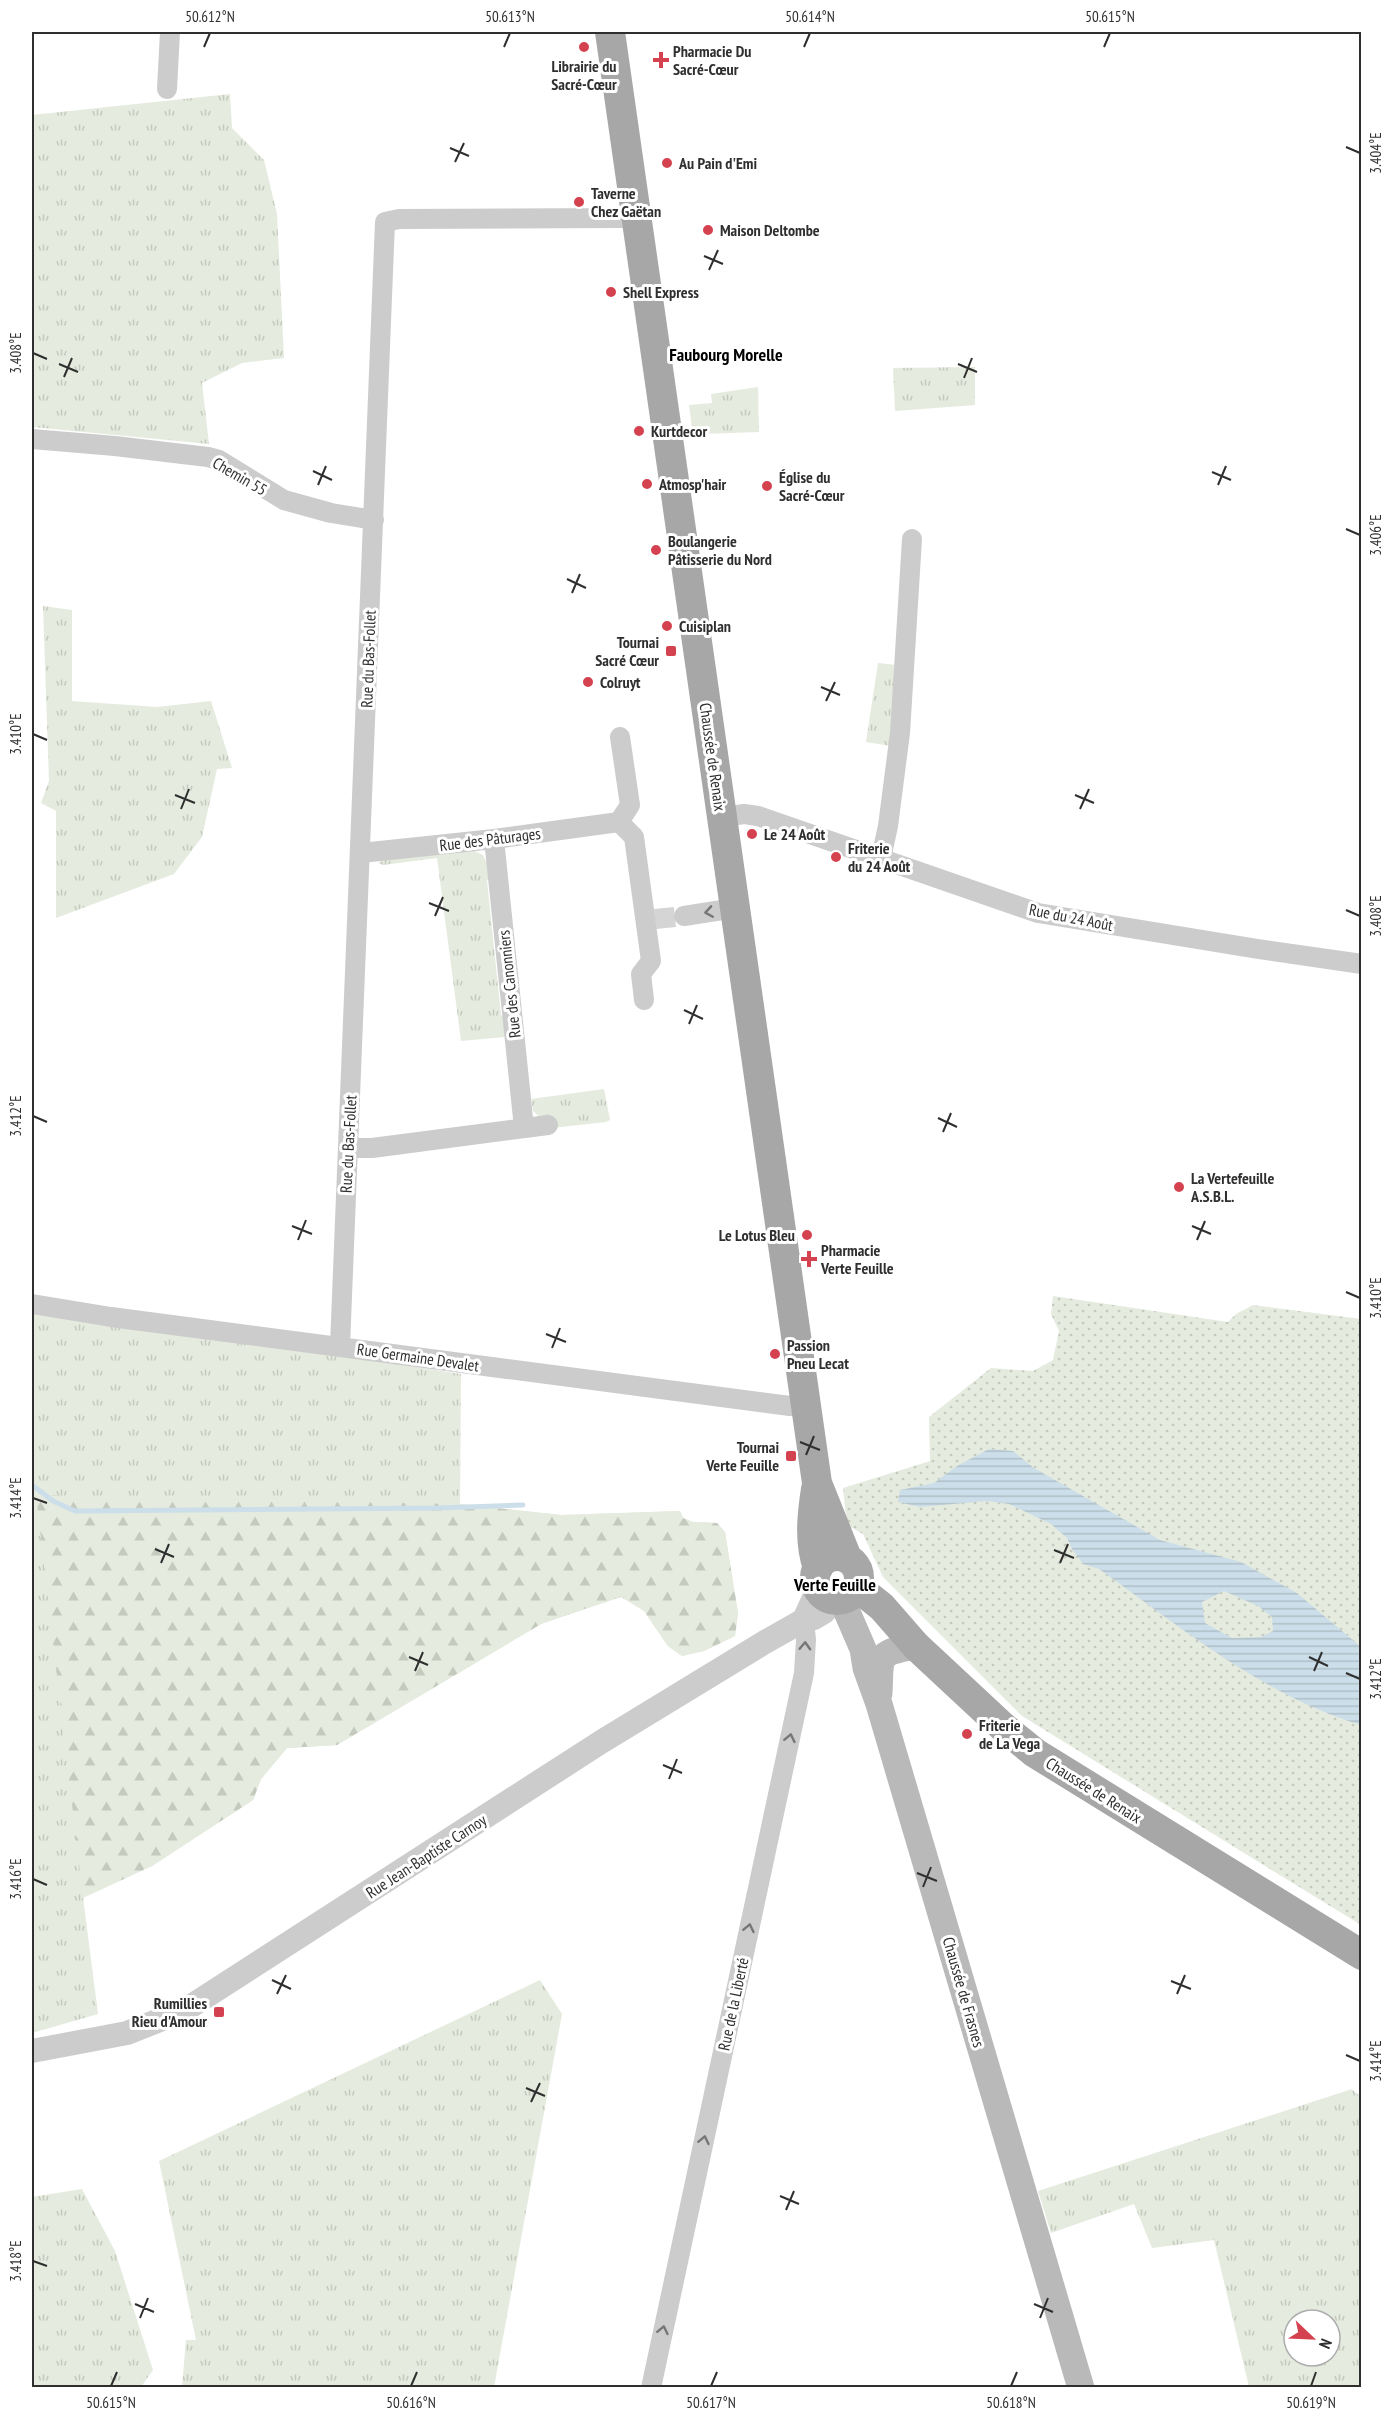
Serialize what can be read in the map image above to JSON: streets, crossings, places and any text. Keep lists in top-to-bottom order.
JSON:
{
  "streets": {
    "main road": ["Chaussée de Renaix", "Chaussée de Frasnes"],
    "street": [
      "Chemin 55",
      "Rue du Bas-Follet",
      "Rue des Pâturages",
      "Rue du 24 Août",
      "Rue des Canonniers",
      "Rue Germaine Devalet",
      "Rue Jean-Baptiste Carnoy",
      "Rue de la Liberté"
    ]
  },
  "crossings": [
    ["Chemin 55", "Rue du Bas-Follet"],
    ["Rue du Bas-Follet", "Chaussée de Renaix"],
    ["Rue du Bas-Follet", "Rue des Pâturages"],
    ["Rue du Bas-Follet", "Rue Germaine Devalet"],
    ["Chaussée de Renaix", "Rue du 24 Août"],
    ["Chaussée de Renaix", "Rue Germaine Devalet"],
    ["Chaussée de Renaix", "Chaussée de Frasnes"],
    ["Rue des Pâturages", "Rue des Canonniers"],
    ["Rue Jean-Baptiste Carnoy", "Rue de la Liberté"]
  ],
  "one_way": ["Rue de la Liberté"],
  "districts": ["Faubourg Morelle", "Verte Feuille"],
  "places": {
    "other": [
      "Librairie du Sacré-Cœur",
      "Au Pain d'Emi",
      "Taverne Chez Gaëtan",
      "Maison Deltombe",
      "Shell Express",
      "Kurtdecor",
      "Atmosp'hair",
      "Église du Sacré-Cœur",
      "Boulangerie Pâtisserie du Nord",
      "Cuisiplan",
      "Colruyt",
      "Le 24 Août",
      "Friterie du 24 Août",
      "La Vertefeuille A.S.B.L.",
      "Le Lotus Bleu",
      "Passion Pneu Lecat",
      "Friterie de La Vega"
    ],
    "health": ["Pharmacie Du Sacré-Cœur", "Pharmacie Verte Feuille"],
    "transit": ["Tournai Sacré Cœur", "Tournai Verte Feuille", "Rumillies Rieu d'Amour"]
  },
  "north": "bottom right",
  "coordinates": [
    "50.612°N",
    "50.613°N",
    "50.614°N",
    "50.615°N",
    "3.404°E",
    "3.408°E",
    "3.406°E",
    "3.410°E",
    "3.412°E",
    "3.414°E",
    "3.416°E",
    "3.418°E",
    "50.616°N",
    "50.617°N",
    "50.618°N",
    "50.619°N"
  ]
}
